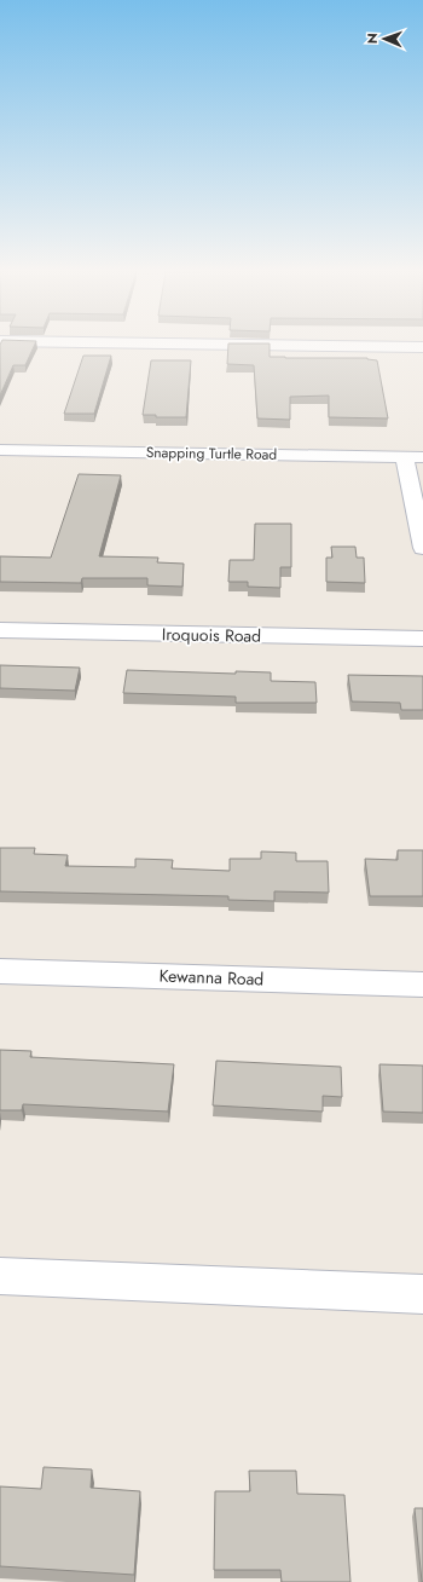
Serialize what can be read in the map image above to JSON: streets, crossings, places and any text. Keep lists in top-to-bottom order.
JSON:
{
  "streets": {
    "street": ["Snapping Turtle Road", "Iroquois Road", "Kewanna Road"]
  },
  "north": "left"
}
